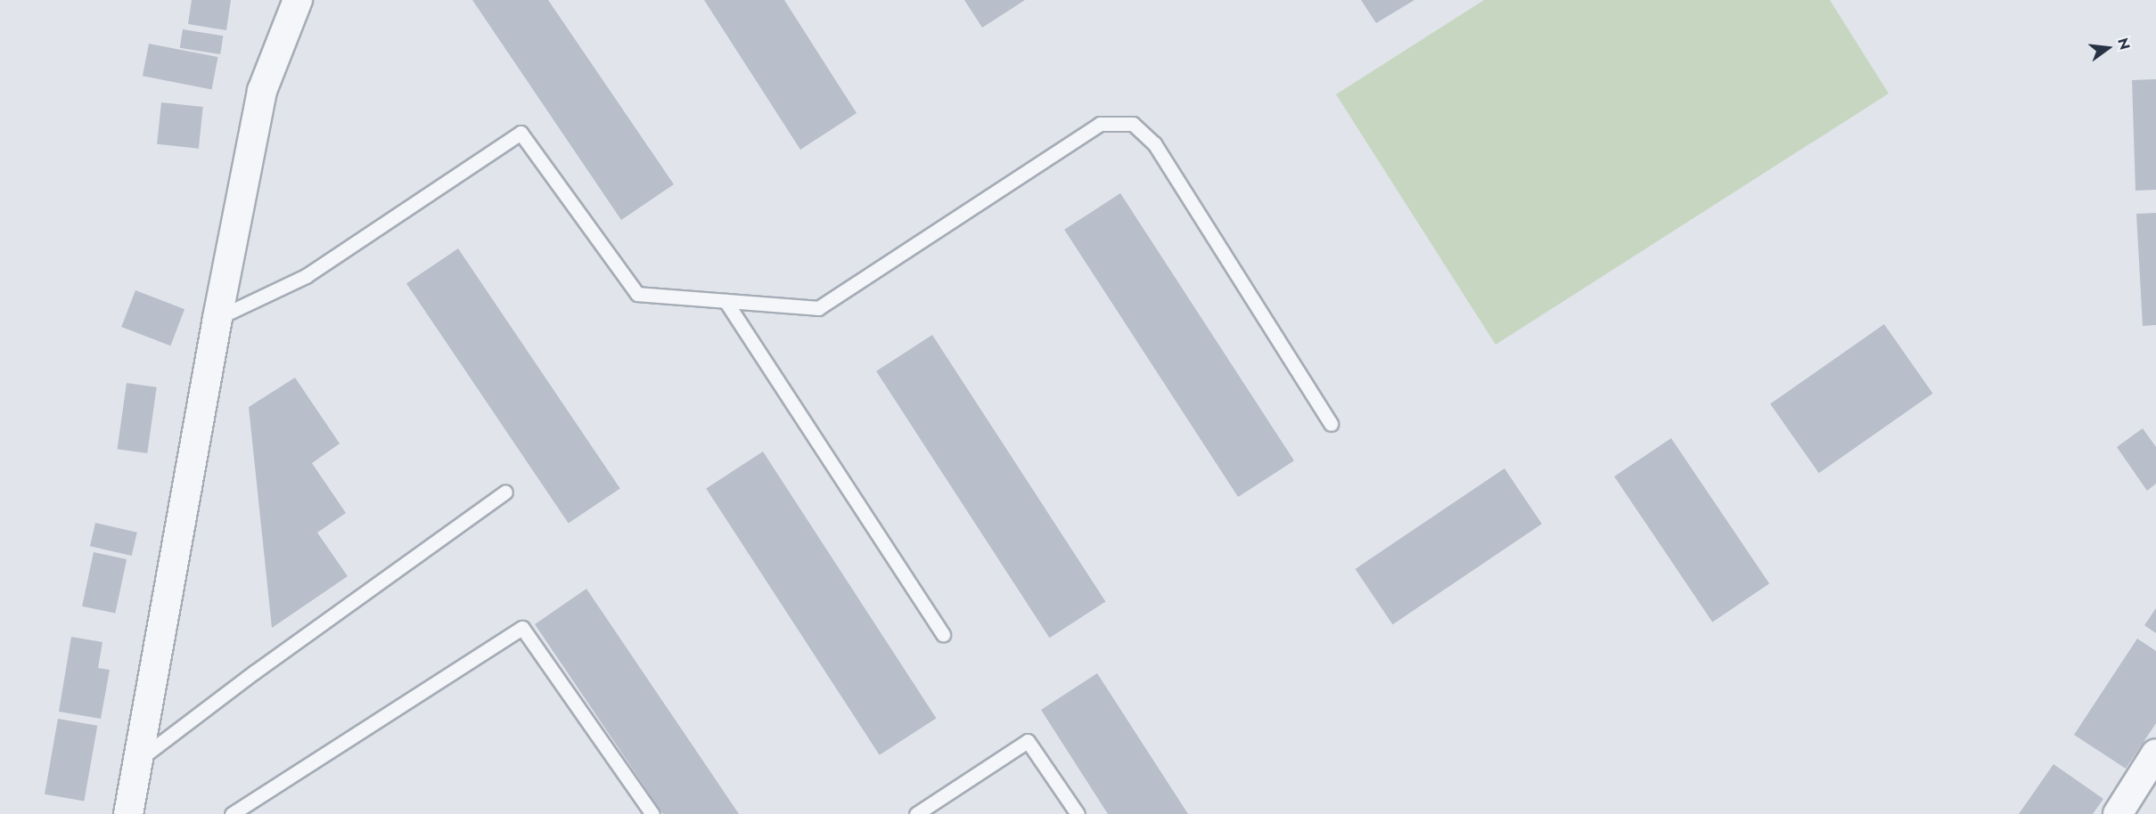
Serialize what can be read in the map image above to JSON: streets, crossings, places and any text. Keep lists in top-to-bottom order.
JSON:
{
  "north": "right"
}
